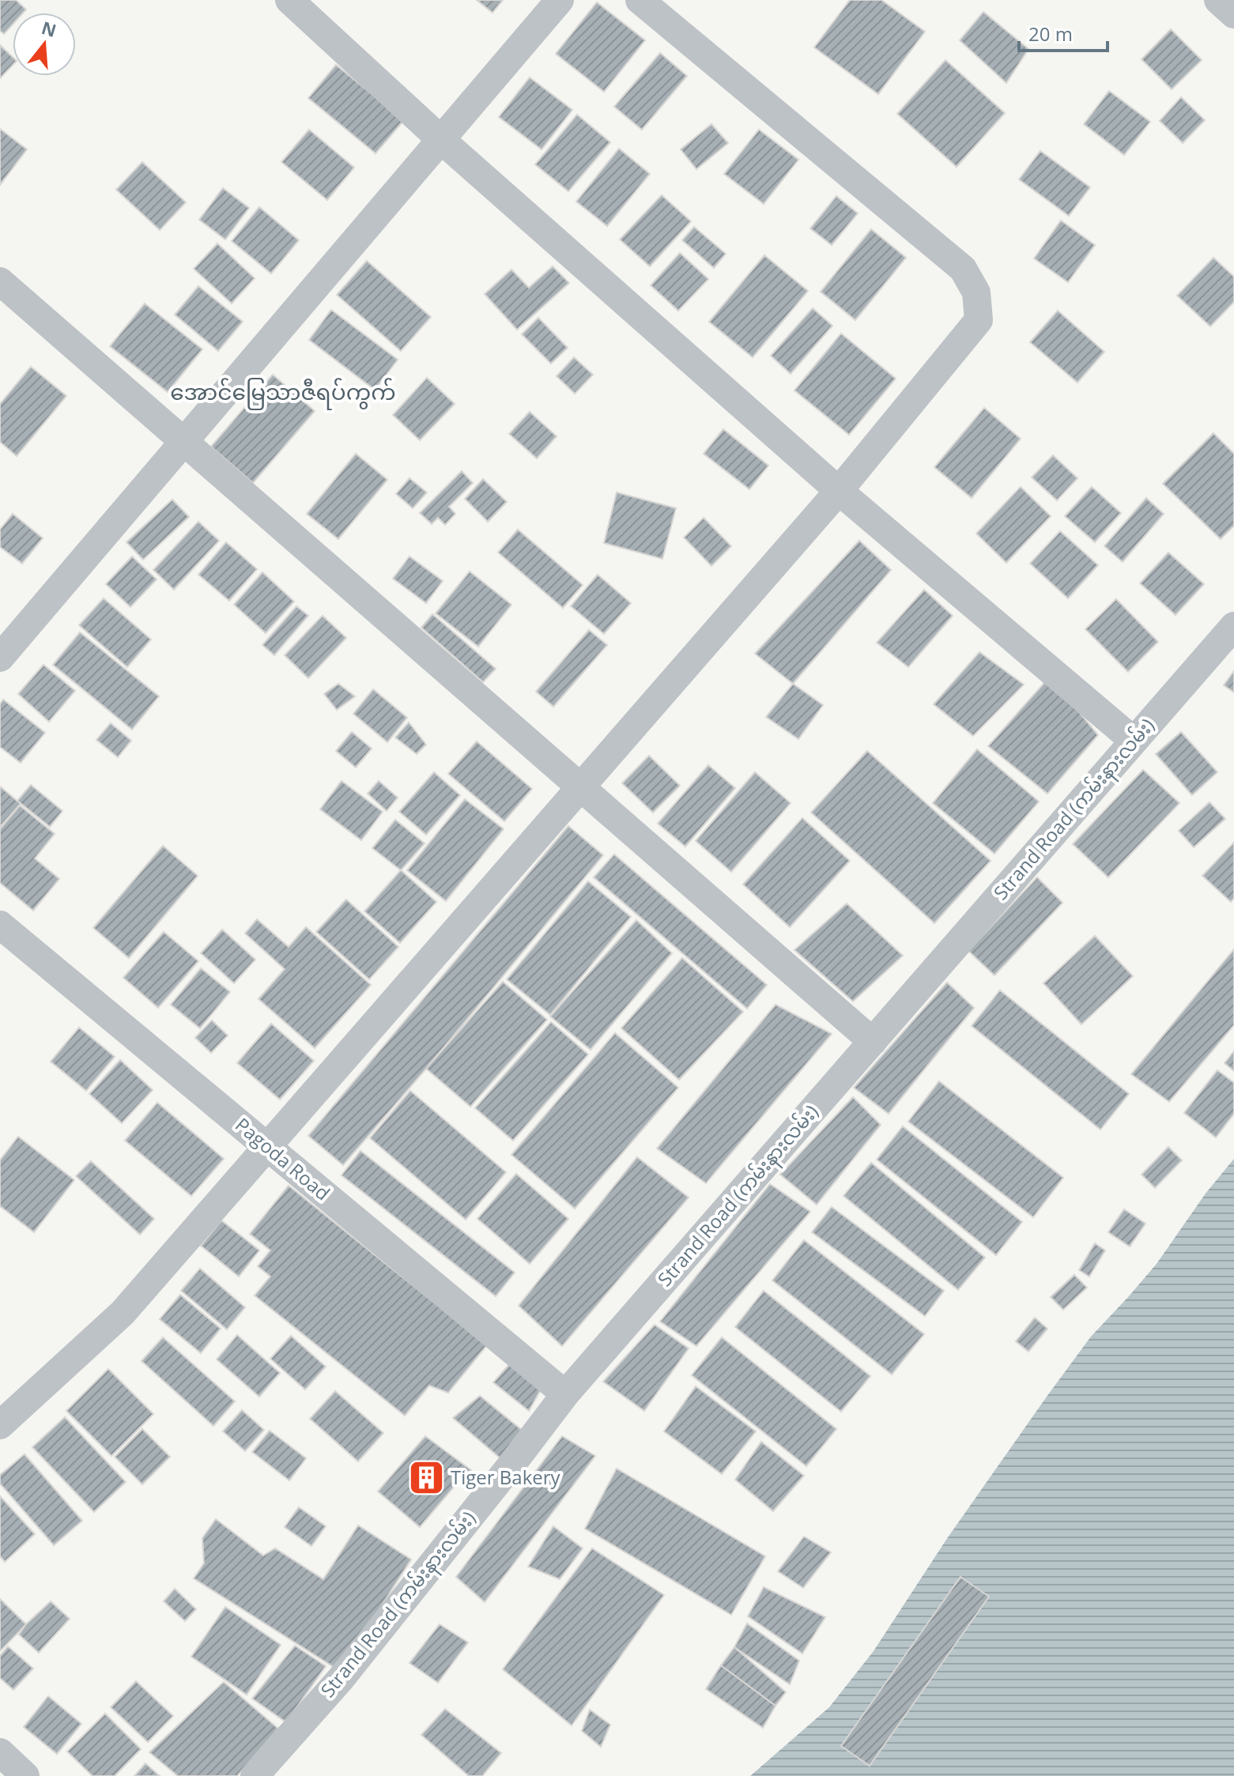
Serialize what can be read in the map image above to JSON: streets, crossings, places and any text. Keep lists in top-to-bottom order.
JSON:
{
  "streets": {
    "street": ["Strand Road (ကမ်းနားလမ်း)", "Pagoda Road"]
  },
  "crossings": [
    ["Strand Road (ကမ်းနားလမ်း)", "Pagoda Road"]
  ],
  "districts": ["အောင်မြေသာဇီရပ်ကွက်"],
  "places": {
    "building": ["Tiger Bakery"]
  },
  "scale_bar": "20 m",
  "north": "top"
}
